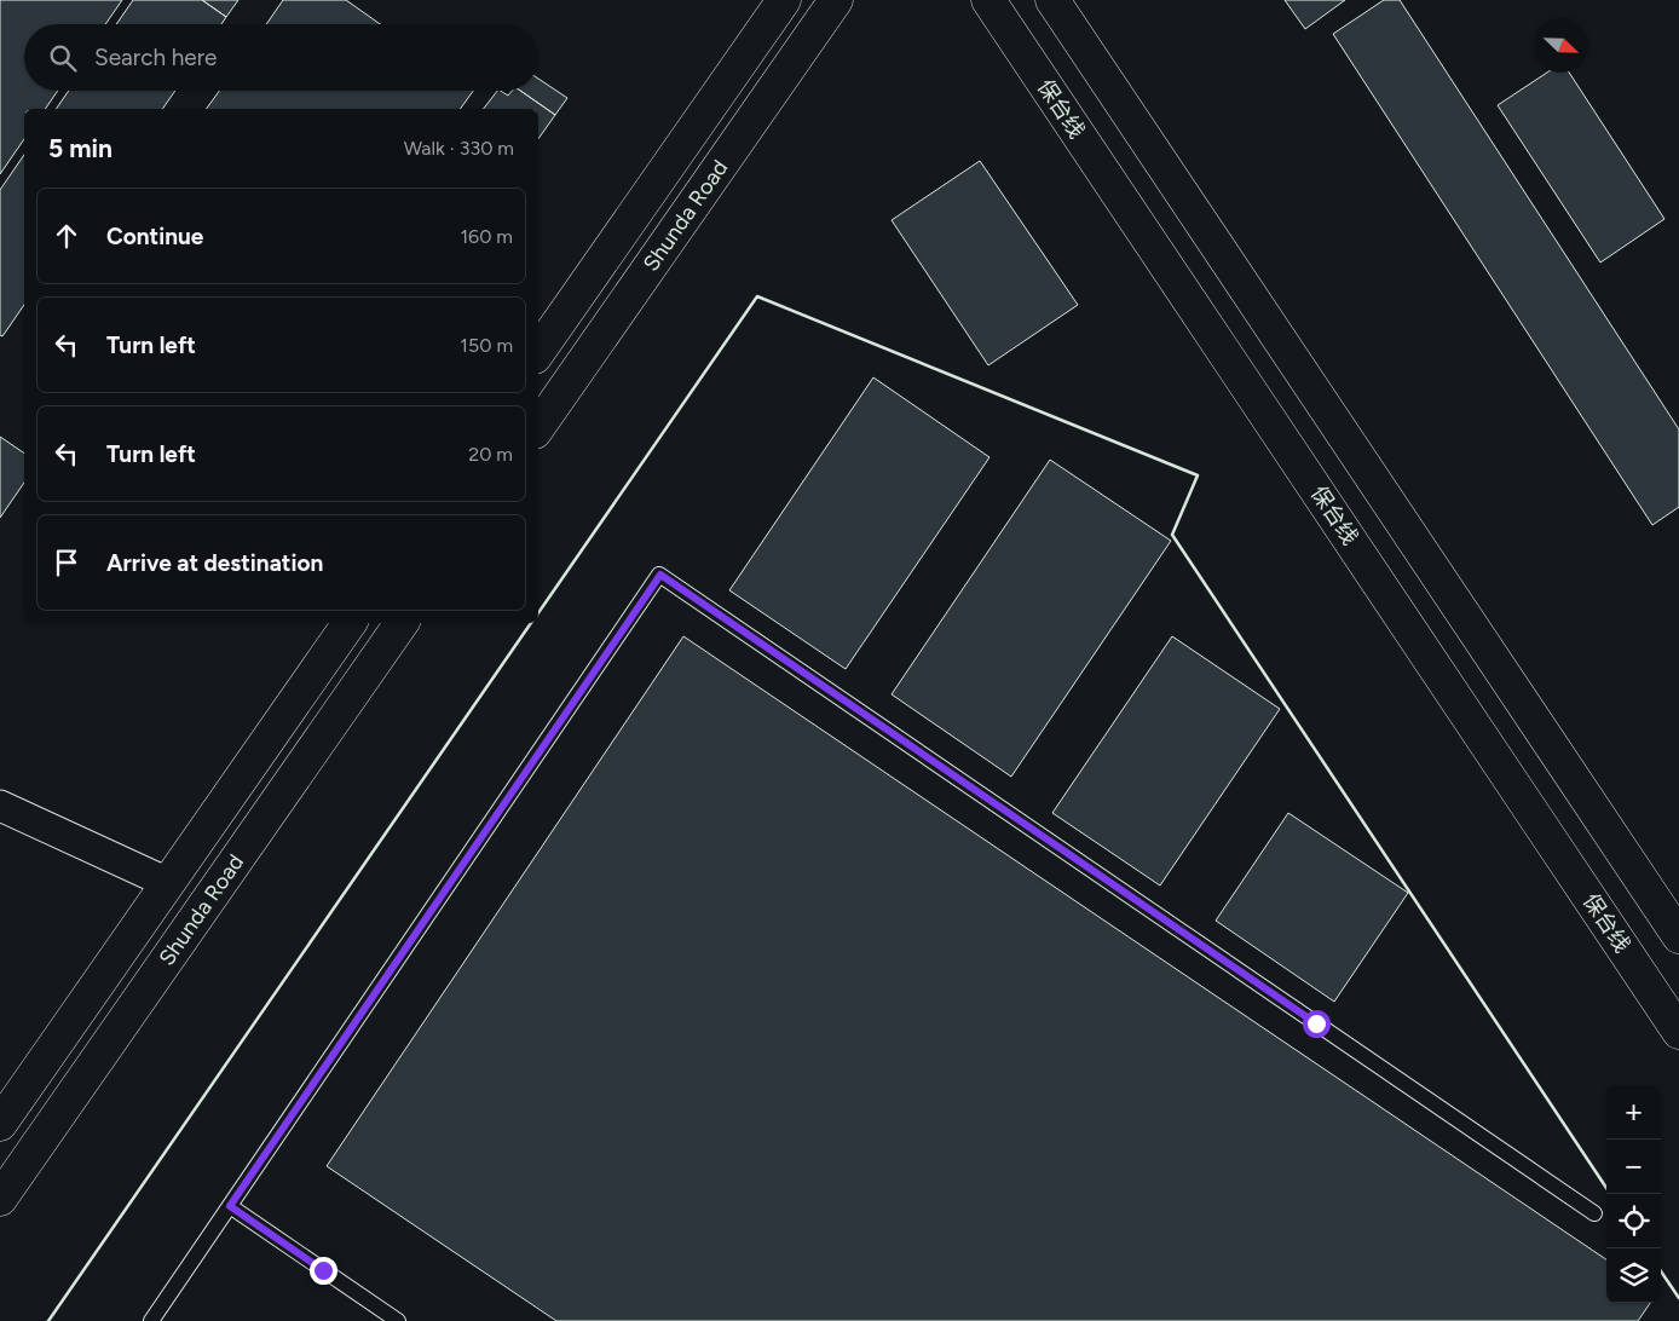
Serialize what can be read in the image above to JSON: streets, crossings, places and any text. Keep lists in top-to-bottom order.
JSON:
{
  "streets": {
    "main road": ["保台线", "Shunda Road"]
  },
  "north": "bottom right",
  "page": {
    "search": "Search here",
    "heading": ["5 min", "Walk · 330 m"],
    "list": [
      ["Continue", "160 m"],
      ["Turn left", "150 m"],
      ["Turn left", "20 m"],
      "Arrive at destination"
    ],
    "map_buttons": ["+", "−"]
  }
}
